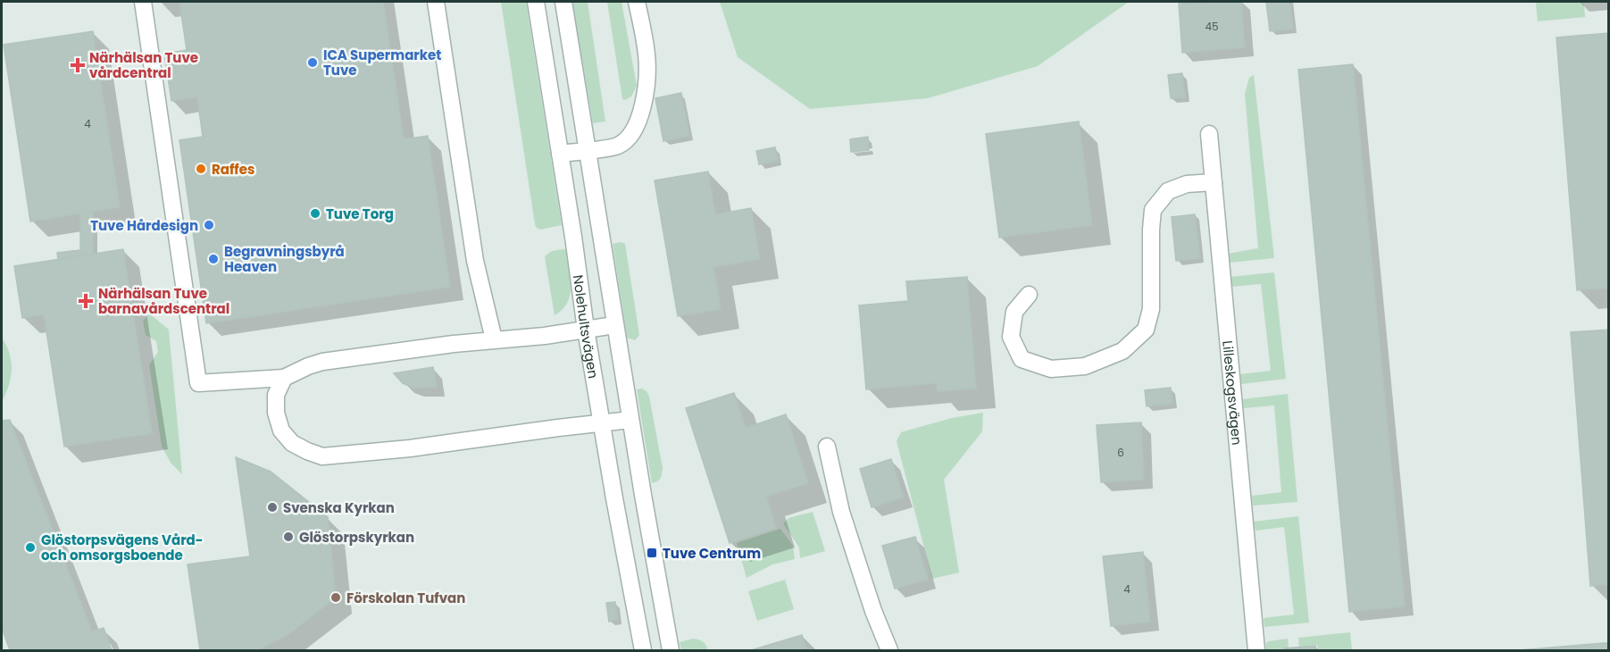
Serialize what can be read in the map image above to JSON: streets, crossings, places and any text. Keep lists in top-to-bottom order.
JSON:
{
  "streets": {
    "street": ["Nolehultsvägen", "Lilleskogsvägen"]
  },
  "places": {
    "other": [
      "ICA Supermarket Tuve",
      "Raffes",
      "Tuve Torg",
      "Tuve Hårdesign",
      "Begravningsbyrå Heaven",
      "Svenska Kyrkan",
      "Glöstorpskyrkan",
      "Glöstorpsvägens Vård- och omsorgsboende",
      "Förskolan Tufvan"
    ],
    "health": ["Närhälsan Tuve vårdcentral", "Närhälsan Tuve barnavårdscentral"],
    "transit": ["Tuve Centrum"]
  },
  "house_numbers": [
    "45",
    "4",
    "6",
    "4"
  ]
}
